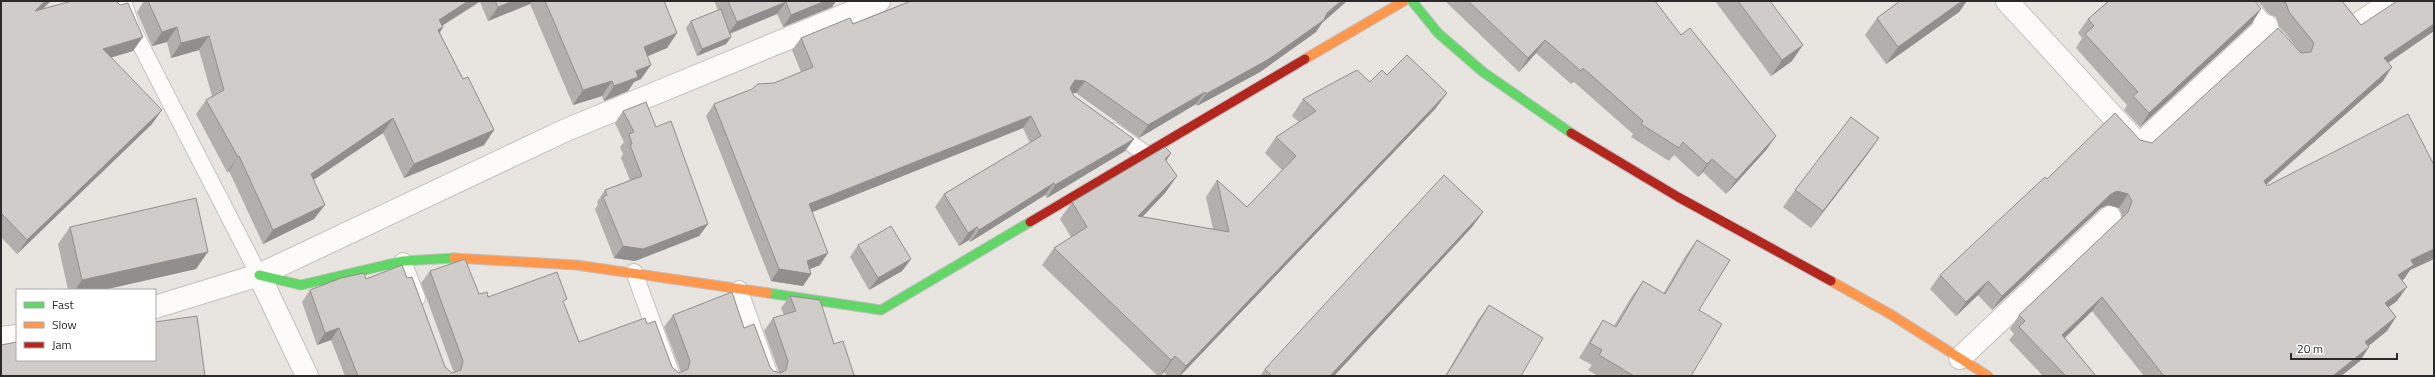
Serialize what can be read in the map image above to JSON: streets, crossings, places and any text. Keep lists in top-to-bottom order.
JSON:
{
  "legend": ["Fast", "Slow", "Jam"],
  "scale_bar": "20 m"
}
